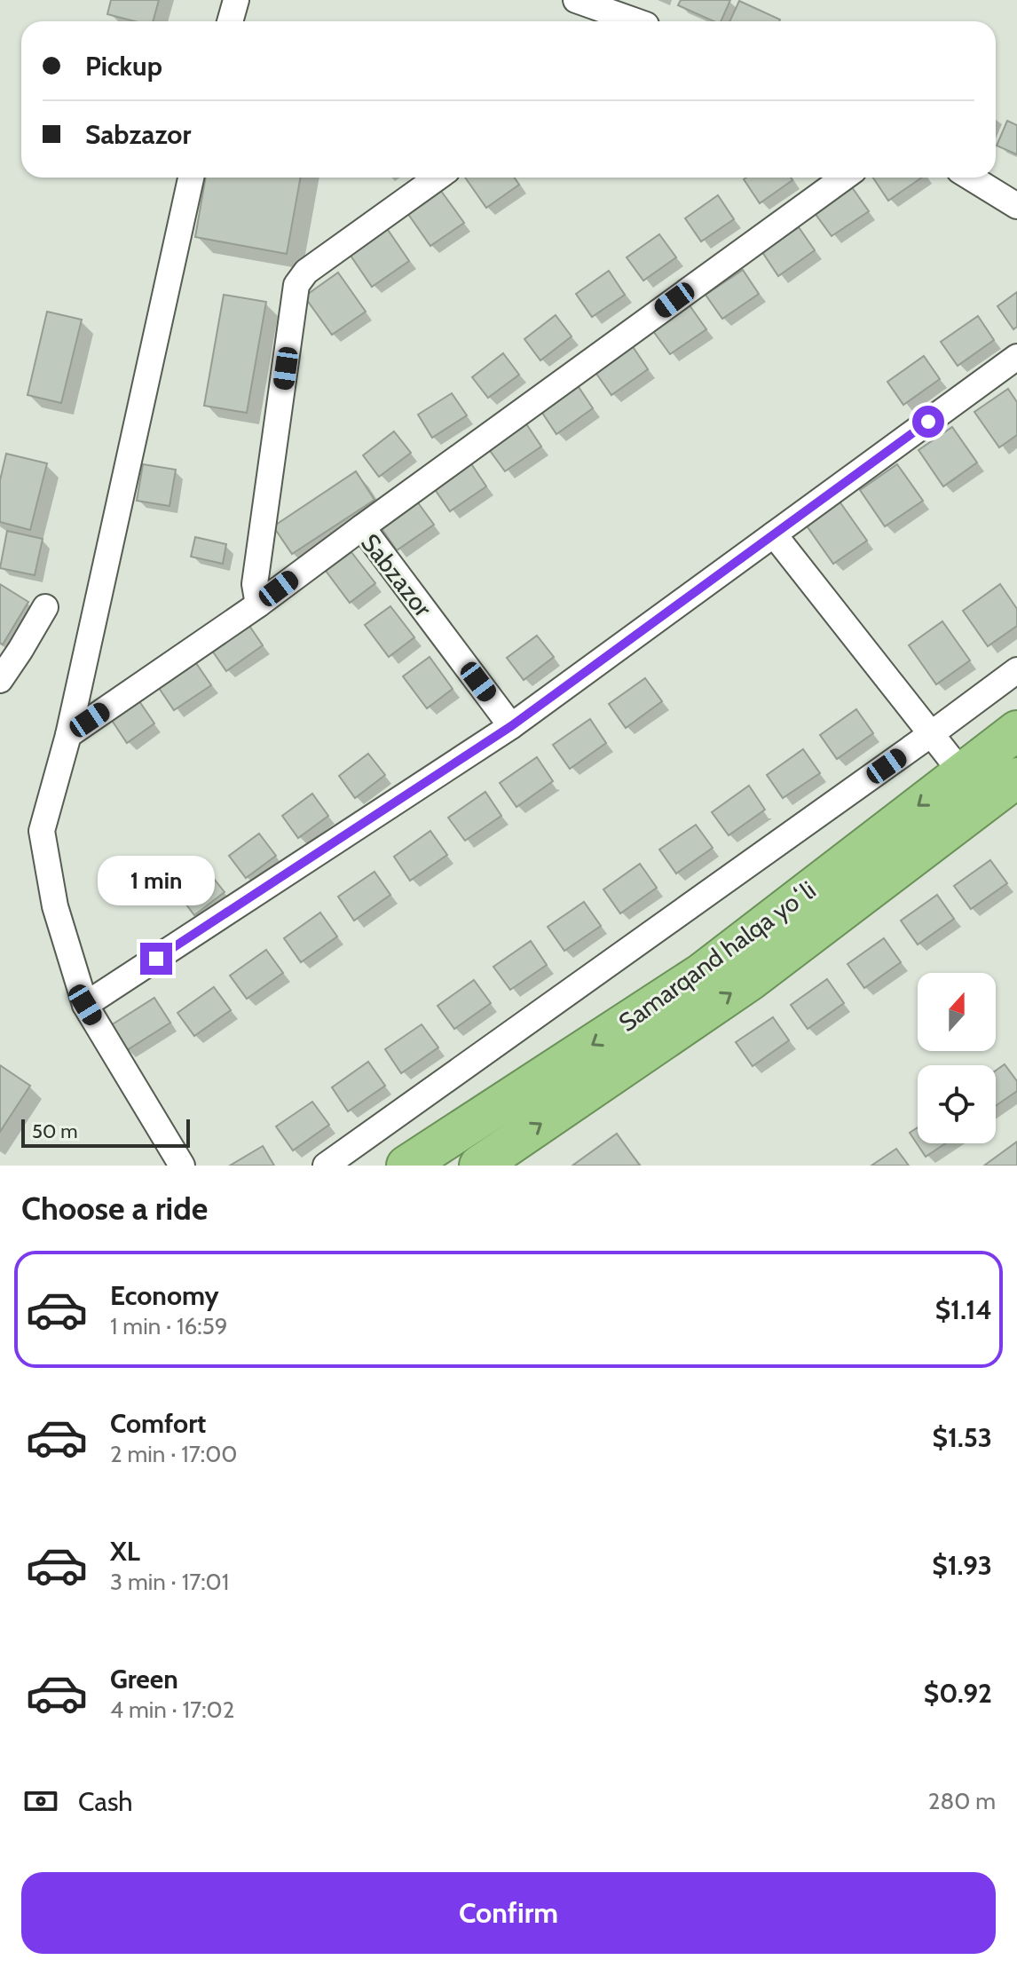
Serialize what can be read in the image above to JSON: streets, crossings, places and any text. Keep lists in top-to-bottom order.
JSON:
{
  "streets": {
    "highway": ["Samarqand halqa yoʻli"],
    "street": ["Sabzazor"]
  },
  "scale_bar": "50 m",
  "north": "top",
  "page": {
    "banner": ["Pickup", "Sabzazor"],
    "bubble": "1 min",
    "scale": "50 m",
    "heading": "Choose a ride",
    "list": [
      {
        "name": "Economy",
        "note": "1 min · 16:59",
        "value": "$1.14"
      },
      {
        "name": "Comfort",
        "note": "2 min · 17:00",
        "value": "$1.53"
      },
      {
        "name": "XL",
        "note": "3 min · 17:01",
        "value": "$1.93"
      },
      {
        "name": "Green",
        "note": "4 min · 17:02",
        "value": "$0.92"
      }
    ],
    "pay": ["Cash", "280 m"],
    "buttons": "Confirm"
  }
}
